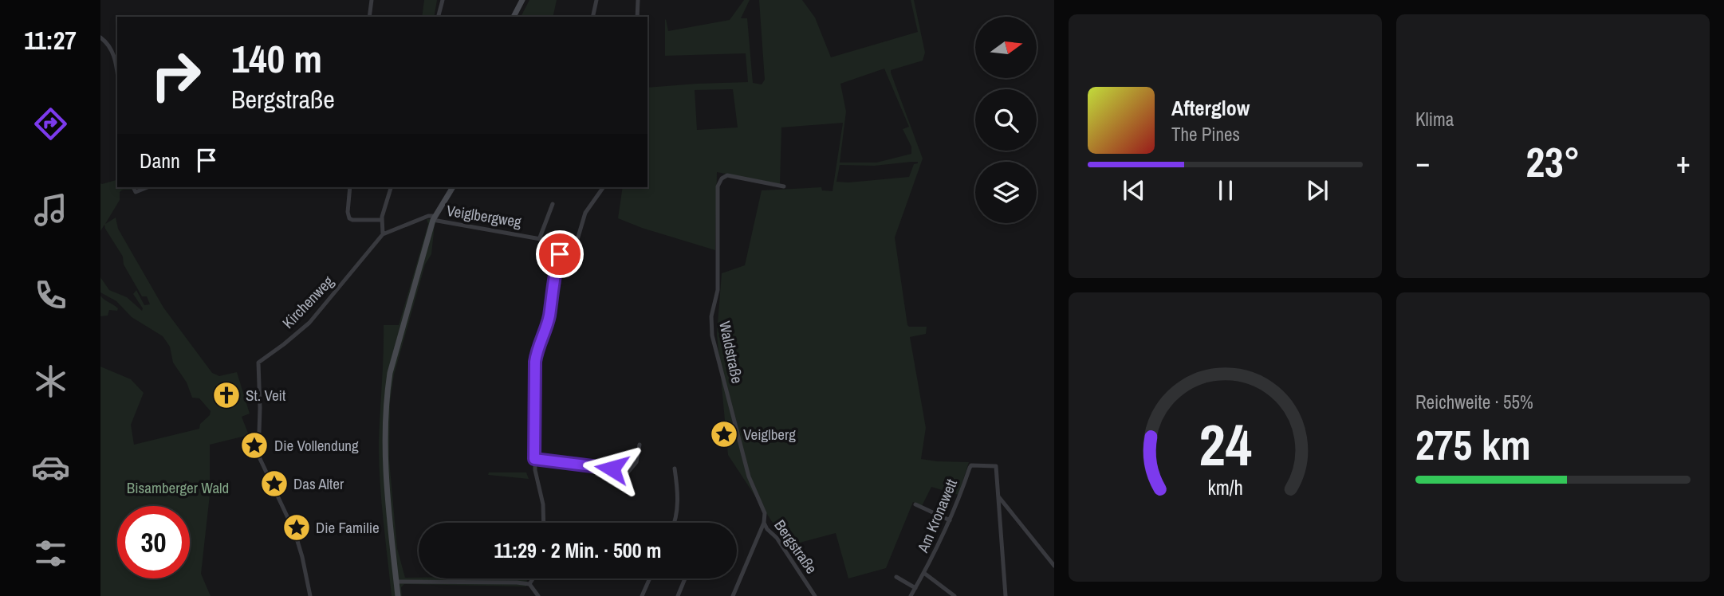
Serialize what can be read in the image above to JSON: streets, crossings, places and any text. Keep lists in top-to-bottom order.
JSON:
{
  "streets": {
    "street": [
      "Veiglbergweg",
      "Kirchenweg",
      "Waldstraße",
      "Am Kronawett",
      "Bergstraße"
    ]
  },
  "crossings": [
    ["Veiglbergweg", "Kirchenweg"],
    ["Waldstraße", "Bergstraße"]
  ],
  "parks": ["Bisamberger Wald"],
  "places": {
    "church": ["St. Veit"],
    "place": [
      "Veiglberg",
      "Die Vollendung",
      "Das Alter",
      "Die Familie"
    ]
  },
  "north": "right",
  "page": {
    "tabs": "11:27",
    "tile": [
      "Klima",
      ["Reichweite · 55%", "275 km"]
    ],
    "turn": ["140 m", "Bergstraße"],
    "song": ["Afterglow", "The Pines"],
    "then": "Dann",
    "heat": ["−", "23°", "+"],
    "limit": "30",
    "trip": "11:29 · 2 Min. · 500 m",
    "gauge": ["24", "km/h"]
  }
}
